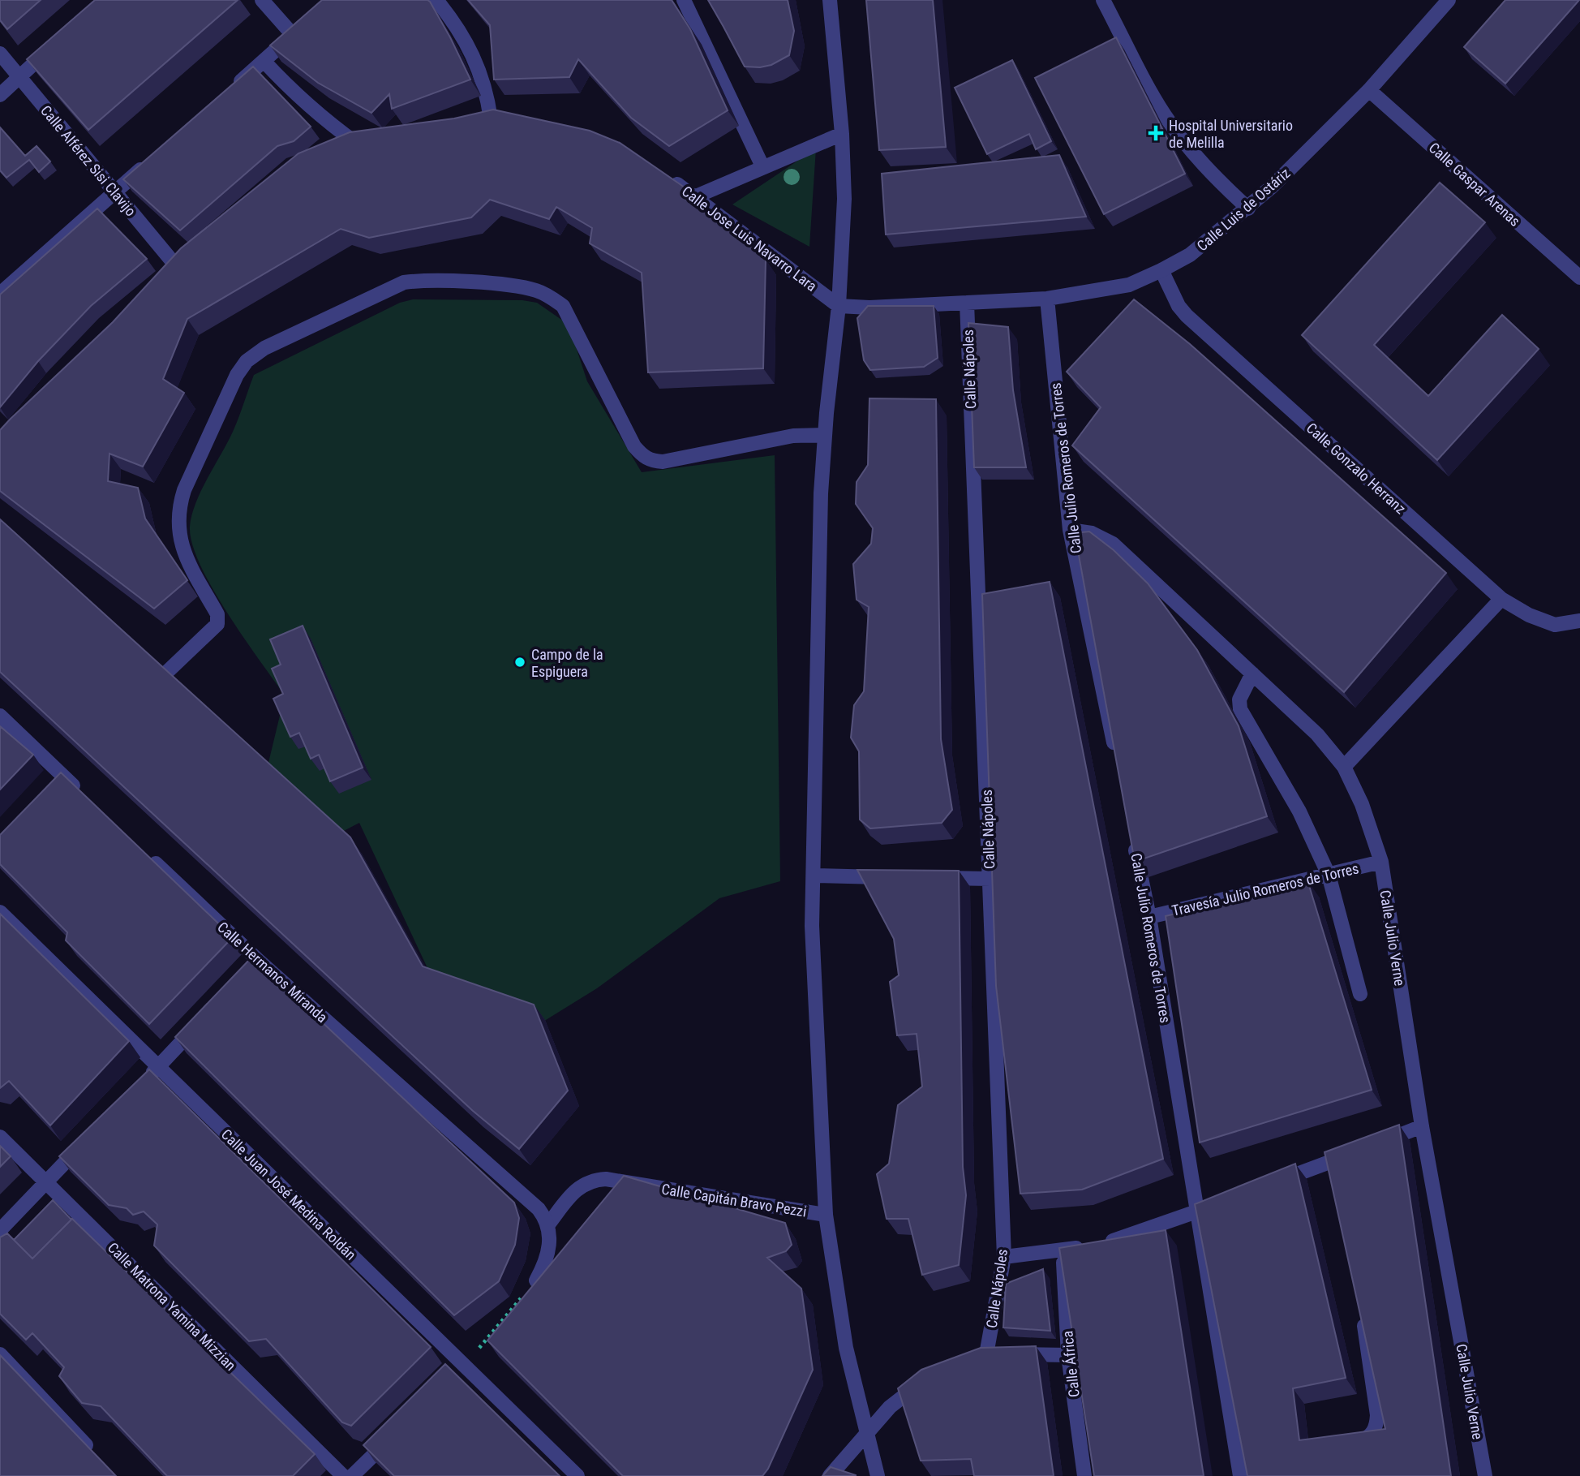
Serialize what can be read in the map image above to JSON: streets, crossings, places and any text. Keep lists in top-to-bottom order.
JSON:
{
  "streets": {
    "street": [
      "Calle Alférez Sisi Clavijo",
      "Calle Gaspar Arenas",
      "Calle Luis de Ostáriz",
      "Calle Jose Luis Navarro Lara",
      "Calle Nápoles",
      "Calle Julio Romeros de Torres",
      "Calle Gonzalo Herranz",
      "Travesía Julio Romeros de Torres",
      "Calle Julio Verne",
      "Calle Hermanos Miranda",
      "Calle Juan José Medina Roldán",
      "Calle Capitán Bravo Pezzi",
      "Calle Matrona Yamina Mizzian",
      "Calle África"
    ]
  },
  "crossings": [
    ["Calle Gaspar Arenas", "Calle Luis de Ostáriz"],
    ["Calle Luis de Ostáriz", "Calle Jose Luis Navarro Lara"],
    ["Calle Luis de Ostáriz", "Calle Nápoles"],
    ["Calle Luis de Ostáriz", "Calle Julio Romeros de Torres"],
    ["Calle Luis de Ostáriz", "Calle Gonzalo Herranz"],
    ["Calle Nápoles", "Calle África"],
    ["Calle Julio Romeros de Torres", "Travesía Julio Romeros de Torres"],
    ["Calle Julio Romeros de Torres", "Calle Julio Verne"],
    ["Travesía Julio Romeros de Torres", "Calle Julio Verne"],
    ["Calle Hermanos Miranda", "Calle Capitán Bravo Pezzi"]
  ],
  "places": {
    "health": ["Hospital Universitario de Melilla"],
    "other": ["Campo de la Espiguera"]
  }
}
